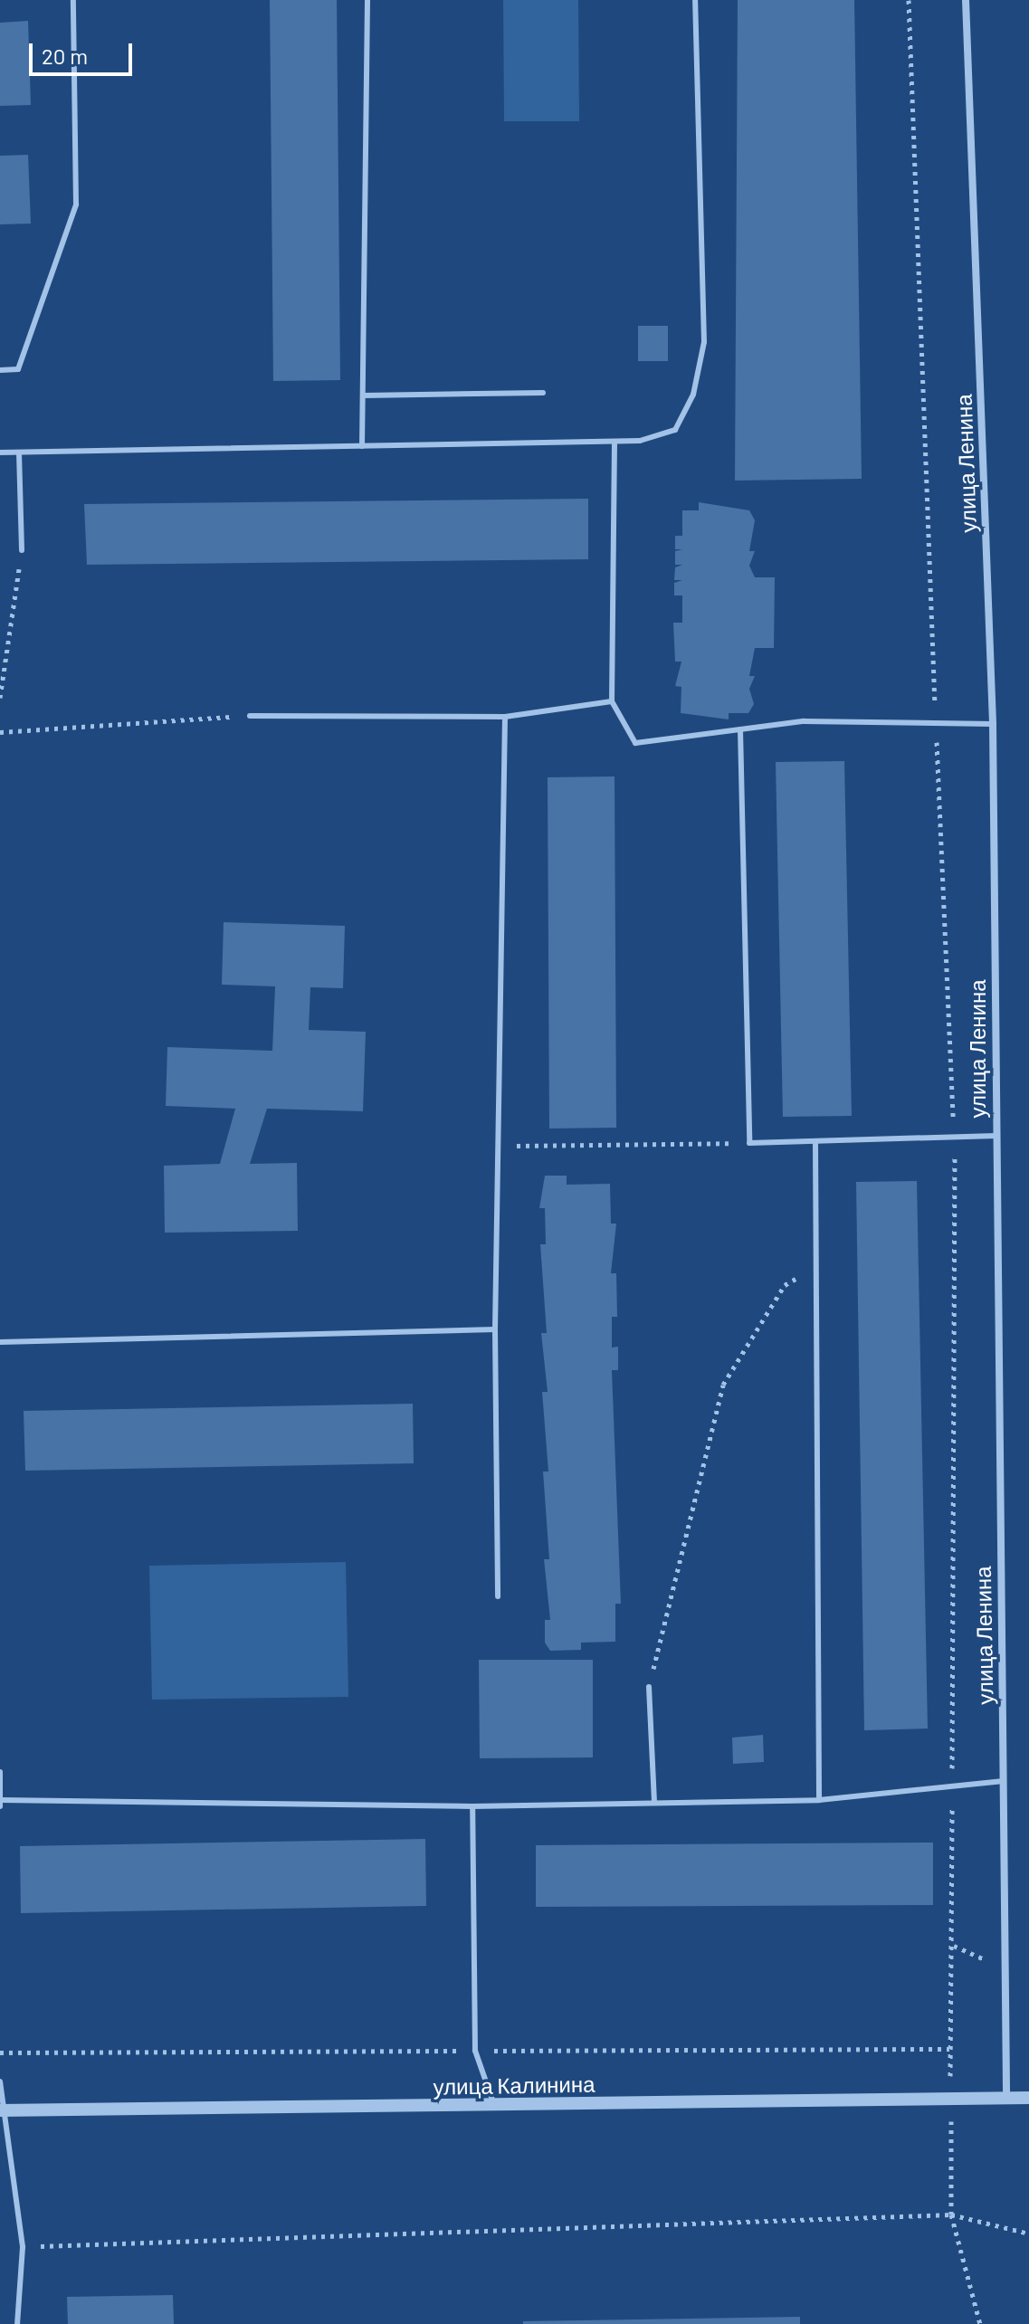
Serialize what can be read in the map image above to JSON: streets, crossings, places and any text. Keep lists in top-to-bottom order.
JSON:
{
  "streets": {
    "street": ["улица Ленина", "улица Калинина"]
  },
  "crossings": [
    ["улица Ленина", "улица Калинина"]
  ],
  "scale_bar": "20 m"
}
